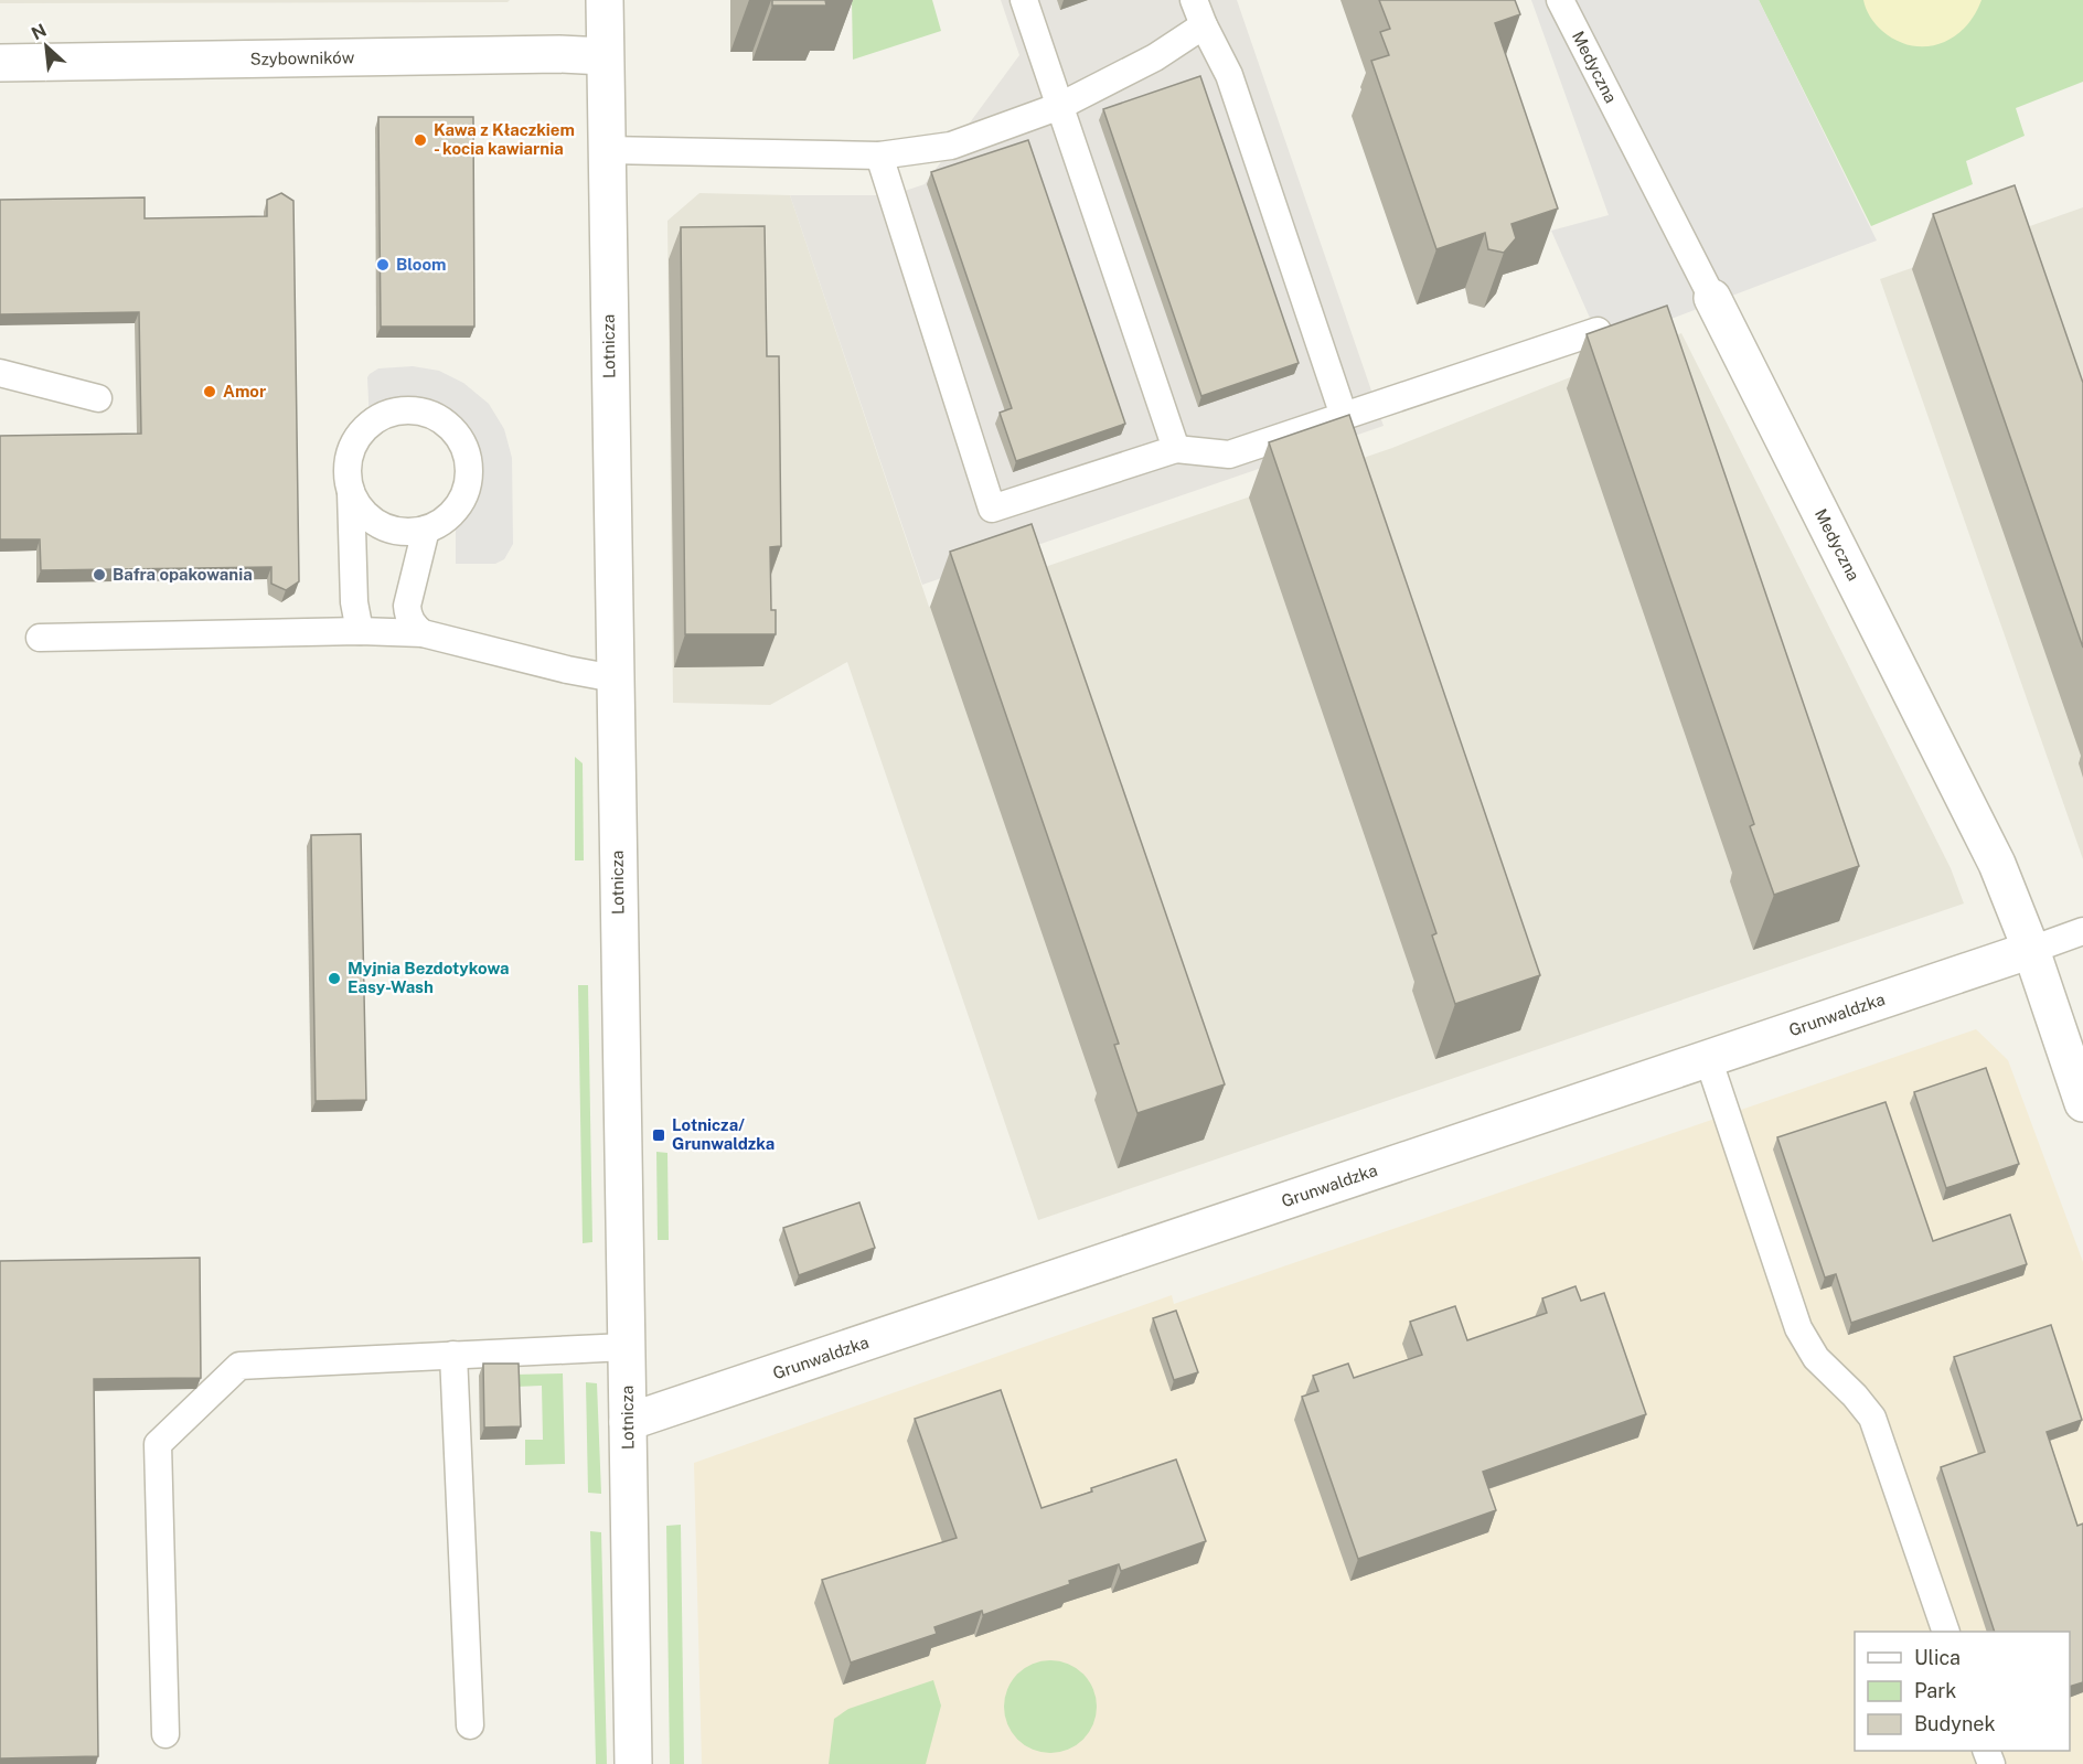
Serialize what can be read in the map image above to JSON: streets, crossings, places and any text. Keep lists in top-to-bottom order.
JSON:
{
  "streets": {
    "street": [
      "Szybowników",
      "Medyczna",
      "Lotnicza",
      "Grunwaldzka"
    ]
  },
  "crossings": [
    ["Szybowników", "Lotnicza"],
    ["Medyczna", "Grunwaldzka"],
    ["Lotnicza", "Grunwaldzka"]
  ],
  "places": {
    "other": [
      "Kawa z Kłaczkiem - kocia kawiarnia",
      "Bloom",
      "Amor",
      "Bafra opakowania",
      "Myjnia Bezdotykowa Easy-Wash"
    ],
    "transit": ["Lotnicza/ Grunwaldzka"]
  },
  "legend": ["Ulica", "Park", "Budynek"],
  "north": "top left"
}
